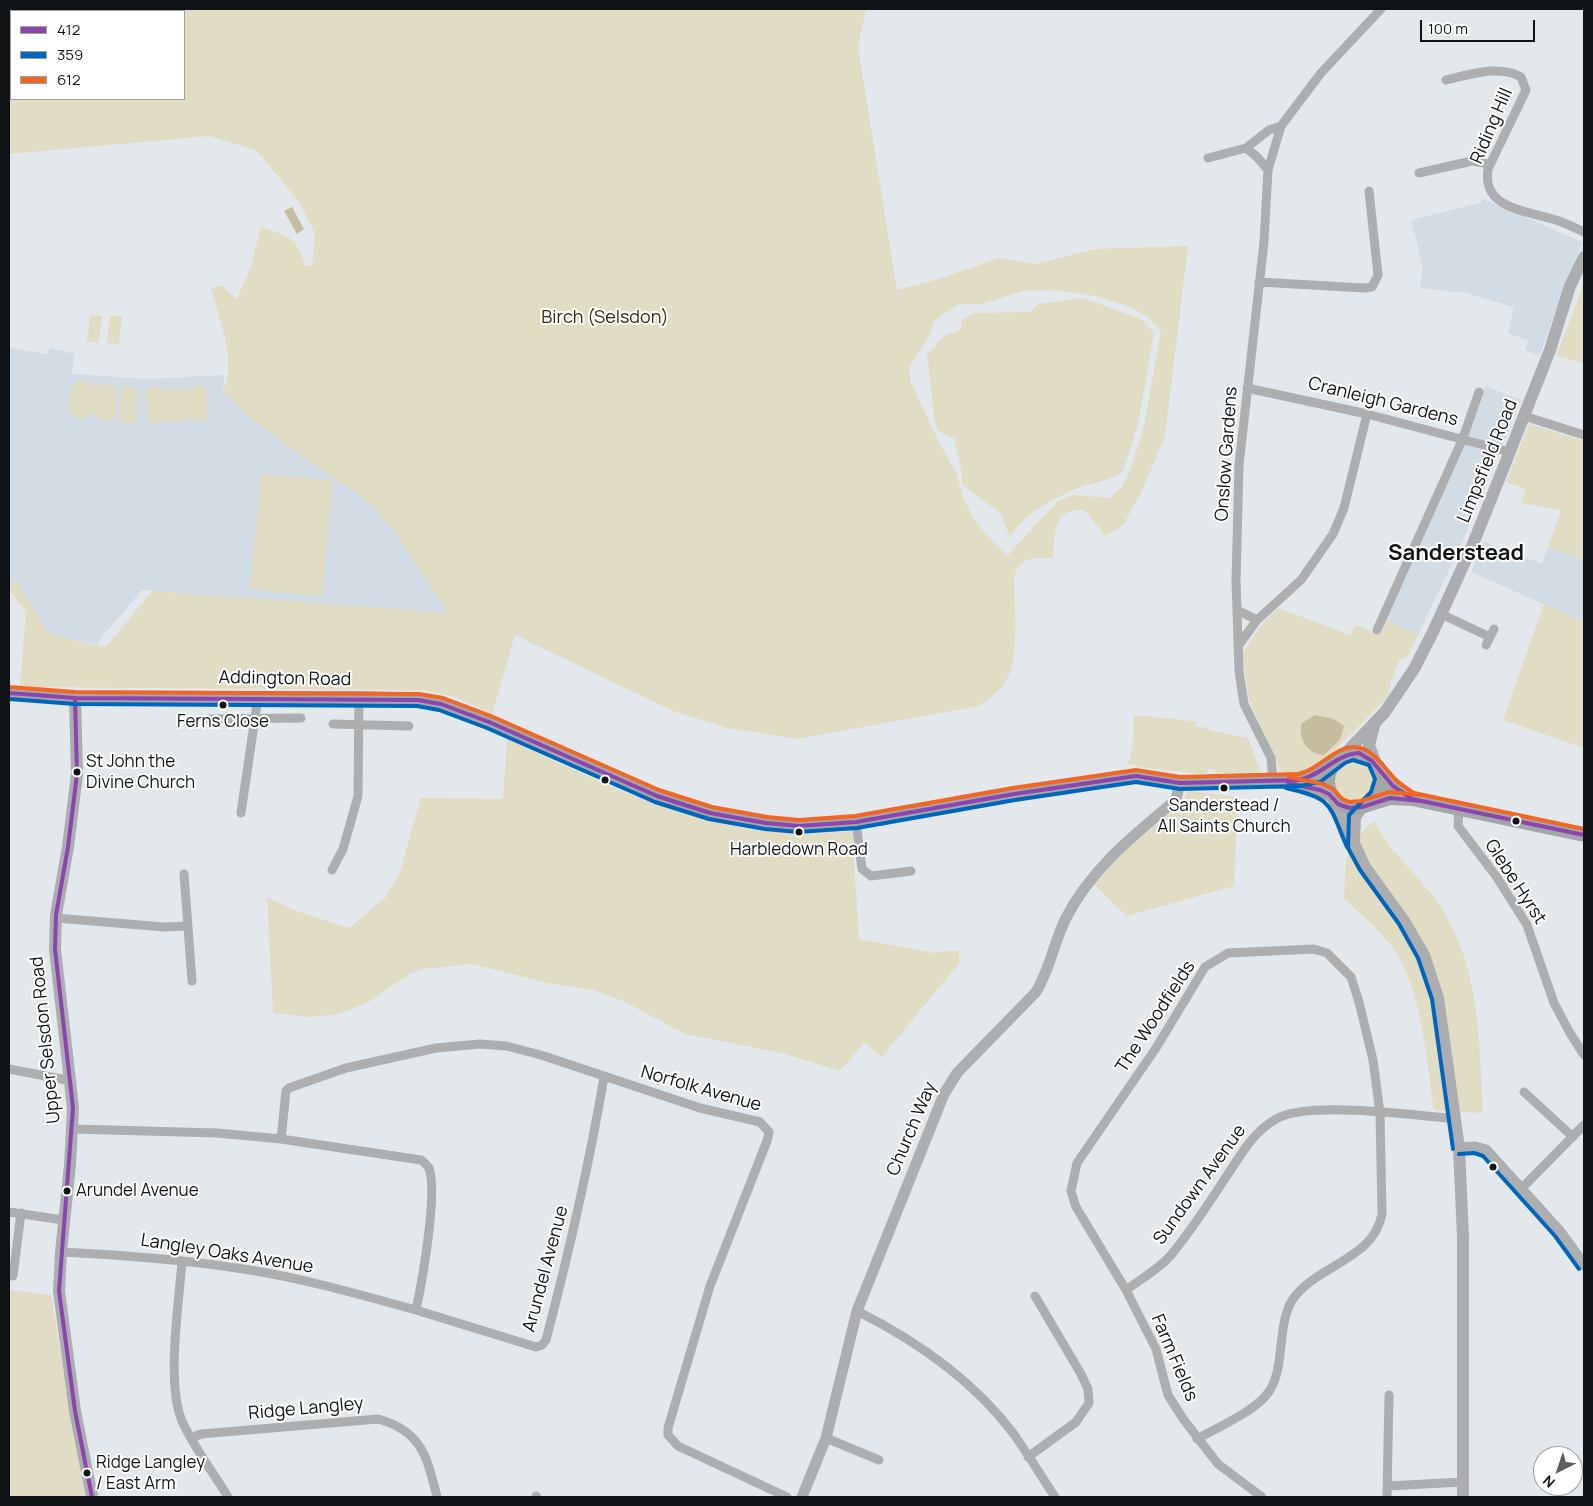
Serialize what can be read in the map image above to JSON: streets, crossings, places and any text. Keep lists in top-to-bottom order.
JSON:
{
  "streets": {
    "main road": ["Limpsfield Road", "Addington Road", "Upper Selsdon Road"],
    "street": [
      "Riding Hill",
      "Cranleigh Gardens",
      "Onslow Gardens",
      "Glebe Hyrst",
      "The Woodfields",
      "Norfolk Avenue",
      "Church Way",
      "Sundown Avenue",
      "Langley Oaks Avenue",
      "Arundel Avenue",
      "Farm Fields",
      "Ridge Langley"
    ]
  },
  "crossings": [
    ["Cranleigh Gardens", "Onslow Gardens"],
    ["Cranleigh Gardens", "Limpsfield Road"],
    ["Onslow Gardens", "Addington Road"],
    ["Addington Road", "Upper Selsdon Road"],
    ["Addington Road", "Church Way"],
    ["The Woodfields", "Sundown Avenue"],
    ["The Woodfields", "Farm Fields"],
    ["Upper Selsdon Road", "Langley Oaks Avenue"],
    ["Norfolk Avenue", "Arundel Avenue"],
    ["Sundown Avenue", "Farm Fields"],
    ["Langley Oaks Avenue", "Arundel Avenue"]
  ],
  "districts": ["Sanderstead"],
  "parks": ["Birch (Selsdon)"],
  "places": [
    "Ferns Close",
    "St John the Divine Church",
    "Sanderstead / All Saints Church",
    "Harbledown Road",
    "Arundel Avenue",
    "Ridge Langley / East Arm"
  ],
  "lines": ["transit line 612", "transit line 412", "transit line 359"],
  "legend": ["412", "359", "612"],
  "scale_bar": "100 m",
  "north": "bottom left"
}
